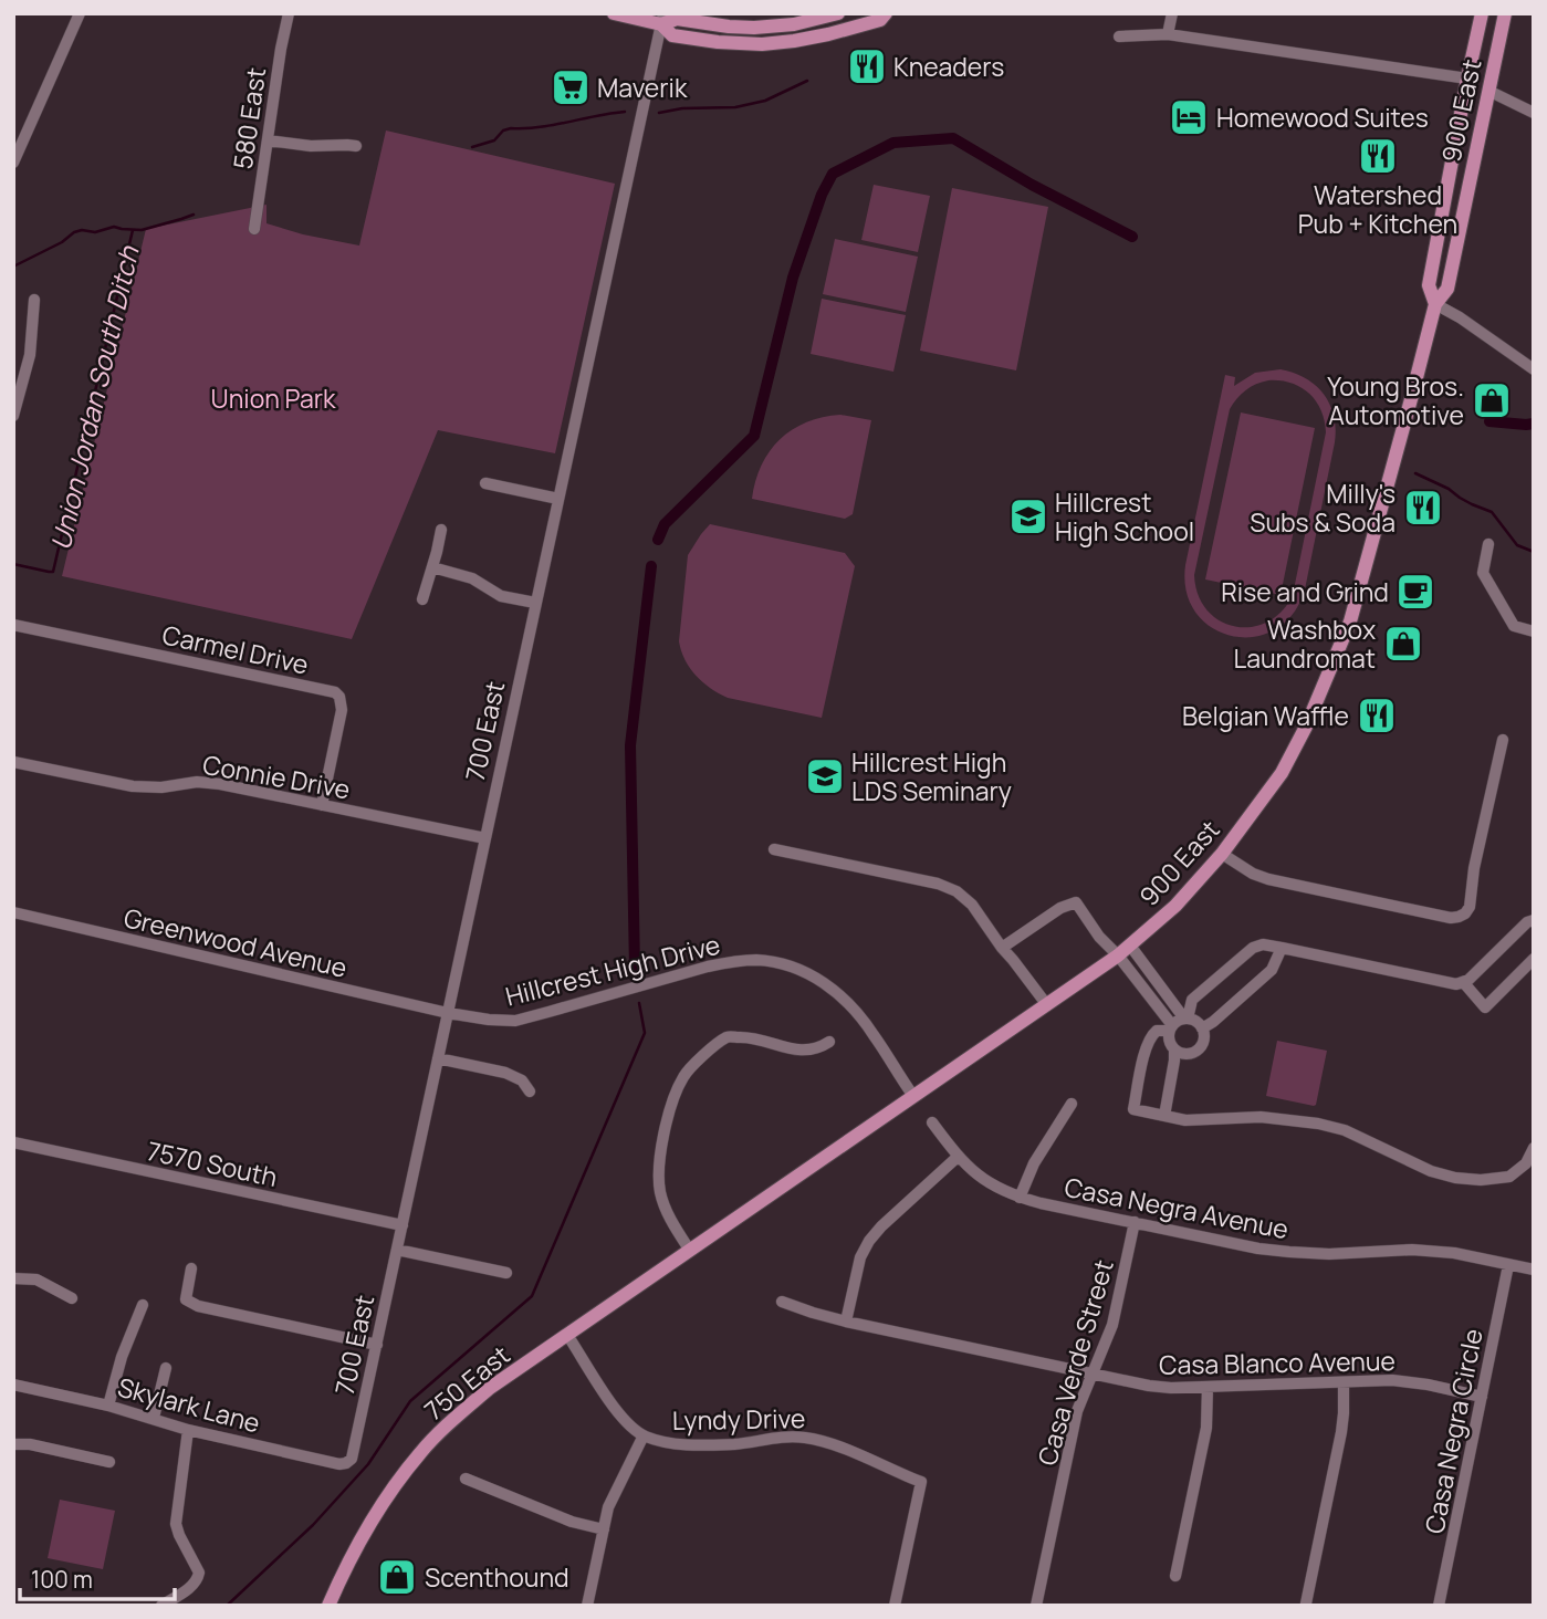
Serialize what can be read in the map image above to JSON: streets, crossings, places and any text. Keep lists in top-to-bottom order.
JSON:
{
  "streets": {
    "main road": ["900 East", "750 East"],
    "street": [
      "580 East",
      "Carmel Drive",
      "700 East",
      "Connie Drive",
      "Greenwood Avenue",
      "Hillcrest High Drive",
      "7570 South",
      "Casa Negra Avenue",
      "Casa Verde Street",
      "Casa Blanco Avenue",
      "Skylark Lane",
      "Lyndy Drive",
      "Casa Negra Circle"
    ]
  },
  "crossings": [
    ["900 East", "Hillcrest High Drive"],
    ["900 East", "750 East"],
    ["Carmel Drive", "Connie Drive"],
    ["700 East", "Connie Drive"],
    ["700 East", "Greenwood Avenue"],
    ["700 East", "Hillcrest High Drive"],
    ["700 East", "7570 South"],
    ["700 East", "Skylark Lane"],
    ["Greenwood Avenue", "Hillcrest High Drive"],
    ["Casa Negra Avenue", "Casa Verde Street"],
    ["Casa Negra Avenue", "Casa Negra Circle"],
    ["Casa Verde Street", "Casa Blanco Avenue"],
    ["Casa Blanco Avenue", "Casa Negra Circle"],
    ["750 East", "Lyndy Drive"]
  ],
  "water": ["Union Jordan South Ditch"],
  "parks": ["Union Park"],
  "places": {
    "restaurant": [
      "Kneaders",
      "Watershed Pub + Kitchen",
      "Milly's Subs & Soda",
      "Belgian Waffle"
    ],
    "supermarket": ["Maverik"],
    "hotel": ["Homewood Suites"],
    "shop": ["Young Bros. Automotive", "Washbox Laundromat", "Scenthound"],
    "school or university": ["Hillcrest High School", "Hillcrest High LDS Seminary"],
    "cafe": ["Rise and Grind"]
  },
  "scale_bar": "100 m"
}
